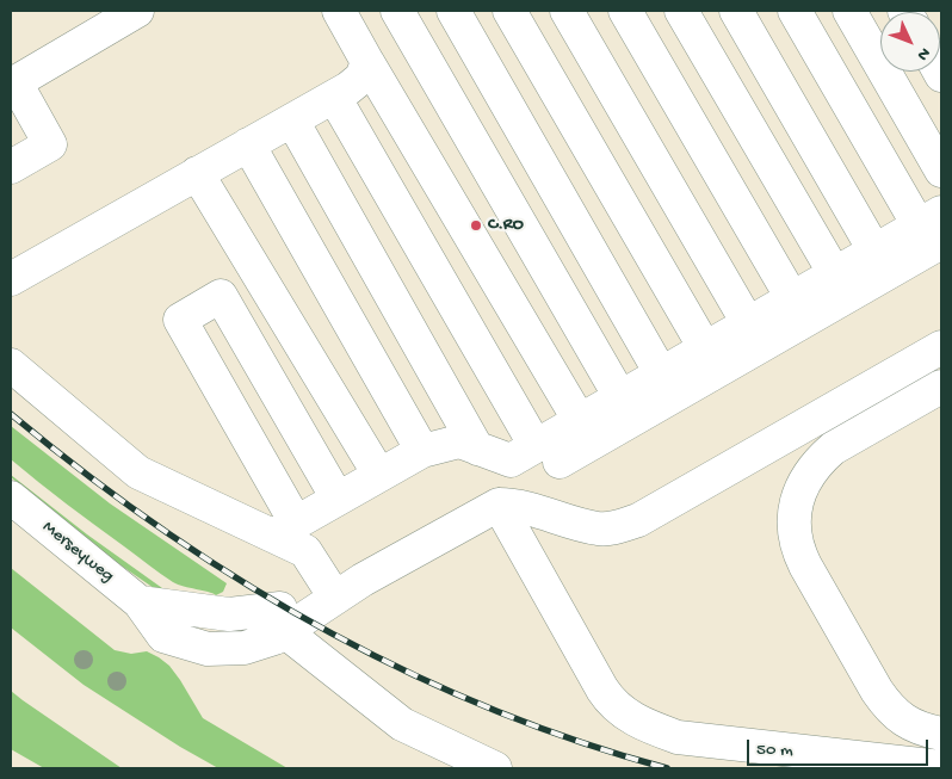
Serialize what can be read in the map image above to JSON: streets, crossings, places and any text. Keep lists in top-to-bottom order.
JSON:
{
  "streets": {
    "street": ["Merseyweg"]
  },
  "places": ["C.RO"],
  "scale_bar": "50 m",
  "north": "bottom right"
}
